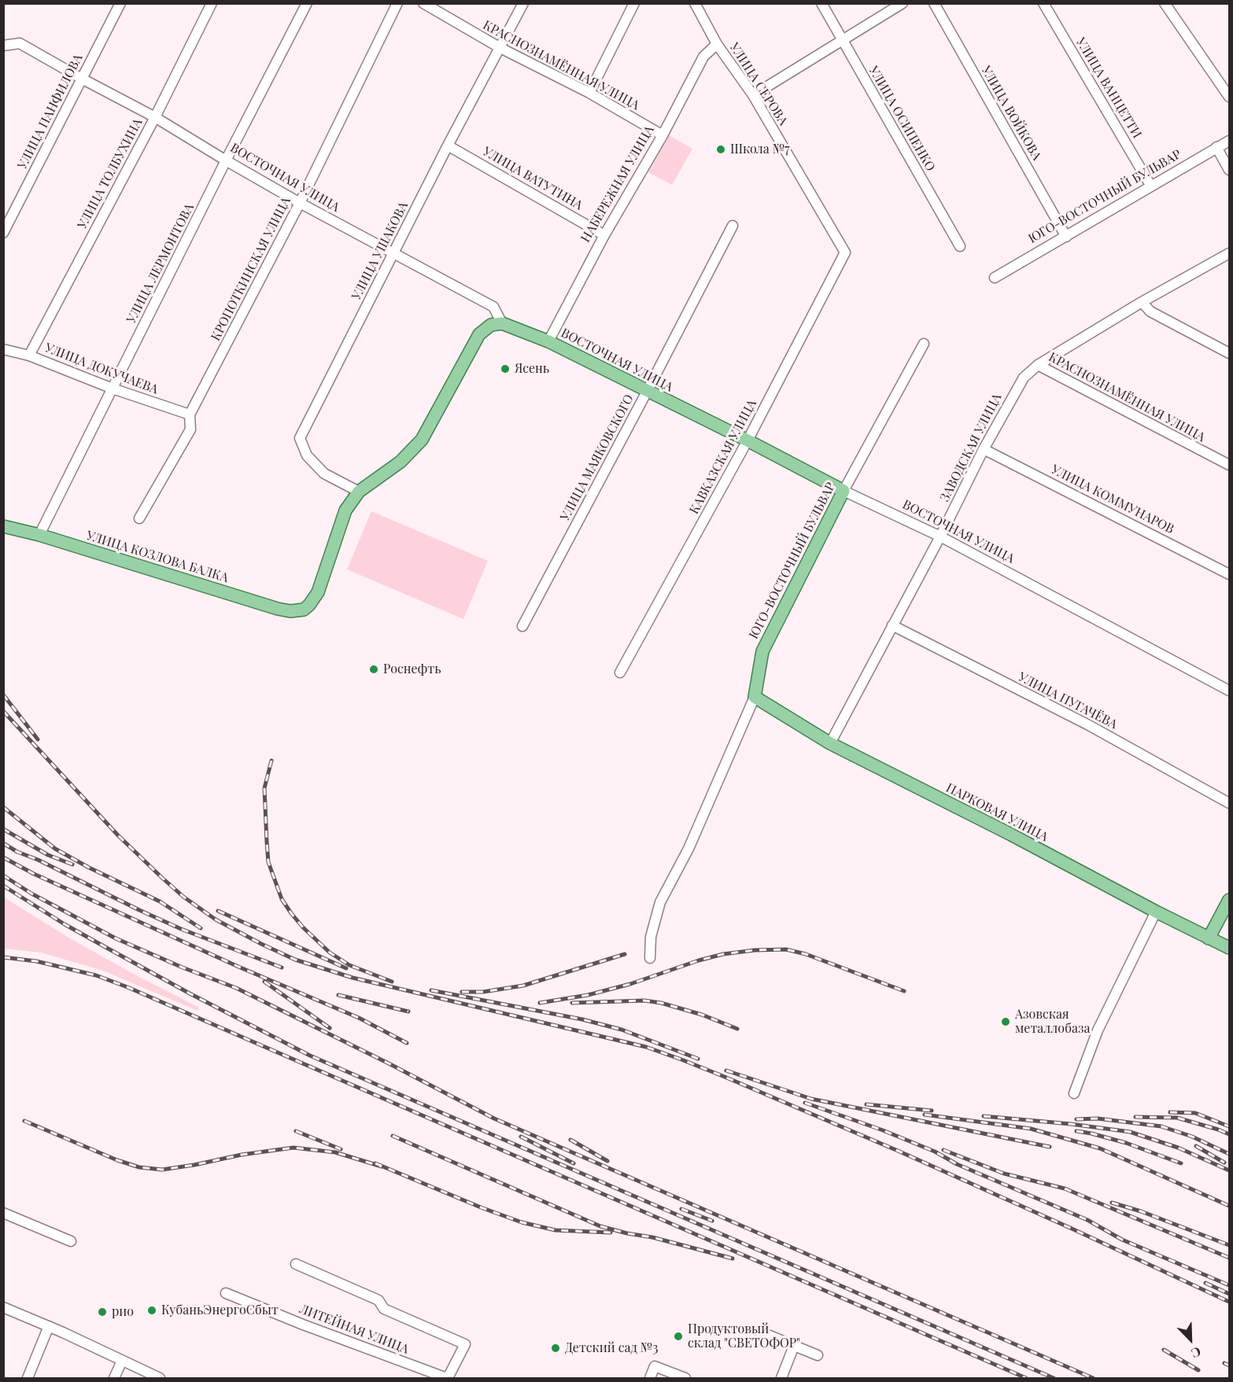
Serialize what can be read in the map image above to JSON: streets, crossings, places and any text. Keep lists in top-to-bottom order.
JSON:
{
  "streets": {
    "main road": [
      "ВОСТОЧНАЯ УЛИЦА",
      "ЮГО-ВОСТОЧНЫЙ БУЛЬВАР",
      "УЛИЦА КОЗЛОВА БАЛКА",
      "ПАРКОВАЯ УЛИЦА"
    ],
    "street": [
      "КРАСНОЗНАМЁННАЯ УЛИЦА",
      "УЛИЦА СЕРОВА",
      "УЛИЦА ВАНЦЕТТИ",
      "УЛИЦА ПАНФИЛОВА",
      "УЛИЦА ВОЙКОВА",
      "УЛИЦА ОСИПЕНКО",
      "УЛИЦА ТОЛБУХИНА",
      "УЛИЦА ВАТУТИНА",
      "НАБЕРЕЖНАЯ УЛИЦА",
      "УЛИЦА УШАКОВА",
      "УЛИЦА ЛЕРМОНТОВА",
      "КРОПОТКИНСКАЯ УЛИЦА",
      "УЛИЦА ДОКУЧАЕВА",
      "ЗАВОДСКАЯ УЛИЦА",
      "КАВКАЗСКАЯ УЛИЦА",
      "УЛИЦА МАЯКОВСКОГО",
      "УЛИЦА КОММУНАРОВ",
      "УЛИЦА ПУГАЧЁВА",
      "ЛИТЕЙНАЯ УЛИЦА"
    ]
  },
  "crossings": [
    ["КРАСНОЗНАМЁННАЯ УЛИЦА", "НАБЕРЕЖНАЯ УЛИЦА"],
    ["КРАСНОЗНАМЁННАЯ УЛИЦА", "УЛИЦА УШАКОВА"],
    ["КРАСНОЗНАМЁННАЯ УЛИЦА", "ЗАВОДСКАЯ УЛИЦА"],
    ["УЛИЦА СЕРОВА", "НАБЕРЕЖНАЯ УЛИЦА"],
    ["УЛИЦА СЕРОВА", "КАВКАЗСКАЯ УЛИЦА"],
    ["УЛИЦА ВАНЦЕТТИ", "ЮГО-ВОСТОЧНЫЙ БУЛЬВАР"],
    ["УЛИЦА ПАНФИЛОВА", "ВОСТОЧНАЯ УЛИЦА"],
    ["УЛИЦА ВОЙКОВА", "ЮГО-ВОСТОЧНЫЙ БУЛЬВАР"],
    ["УЛИЦА ТОЛБУХИНА", "ВОСТОЧНАЯ УЛИЦА"],
    ["УЛИЦА ТОЛБУХИНА", "УЛИЦА ДОКУЧАЕВА"],
    ["ВОСТОЧНАЯ УЛИЦА", "НАБЕРЕЖНАЯ УЛИЦА"],
    ["ВОСТОЧНАЯ УЛИЦА", "ЮГО-ВОСТОЧНЫЙ БУЛЬВАР"],
    ["ВОСТОЧНАЯ УЛИЦА", "УЛИЦА УШАКОВА"],
    ["ВОСТОЧНАЯ УЛИЦА", "УЛИЦА ЛЕРМОНТОВА"],
    ["ВОСТОЧНАЯ УЛИЦА", "КРОПОТКИНСКАЯ УЛИЦА"],
    ["ВОСТОЧНАЯ УЛИЦА", "ЗАВОДСКАЯ УЛИЦА"],
    ["ВОСТОЧНАЯ УЛИЦА", "КАВКАЗСКАЯ УЛИЦА"],
    ["ВОСТОЧНАЯ УЛИЦА", "УЛИЦА МАЯКОВСКОГО"],
    ["УЛИЦА ВАТУТИНА", "НАБЕРЕЖНАЯ УЛИЦА"],
    ["УЛИЦА ВАТУТИНА", "УЛИЦА УШАКОВА"],
    ["ЮГО-ВОСТОЧНЫЙ БУЛЬВАР", "ПАРКОВАЯ УЛИЦА"],
    ["УЛИЦА УШАКОВА", "УЛИЦА КОЗЛОВА БАЛКА"],
    ["УЛИЦА ЛЕРМОНТОВА", "УЛИЦА ДОКУЧАЕВА"],
    ["УЛИЦА ЛЕРМОНТОВА", "УЛИЦА КОЗЛОВА БАЛКА"],
    ["КРОПОТКИНСКАЯ УЛИЦА", "УЛИЦА ДОКУЧАЕВА"],
    ["ЗАВОДСКАЯ УЛИЦА", "УЛИЦА КОММУНАРОВ"],
    ["ЗАВОДСКАЯ УЛИЦА", "УЛИЦА ПУГАЧЁВА"],
    ["ЗАВОДСКАЯ УЛИЦА", "ПАРКОВАЯ УЛИЦА"]
  ],
  "places": [
    "Школа №7",
    "Ясень",
    "Роснефть",
    "Азовская металлобаза",
    "КубаньЭнергоСбыт",
    "рио",
    "Продуктовый склад \"СВЕТОФОР\"",
    "Детский сад №3"
  ],
  "north": "bottom right"
}
